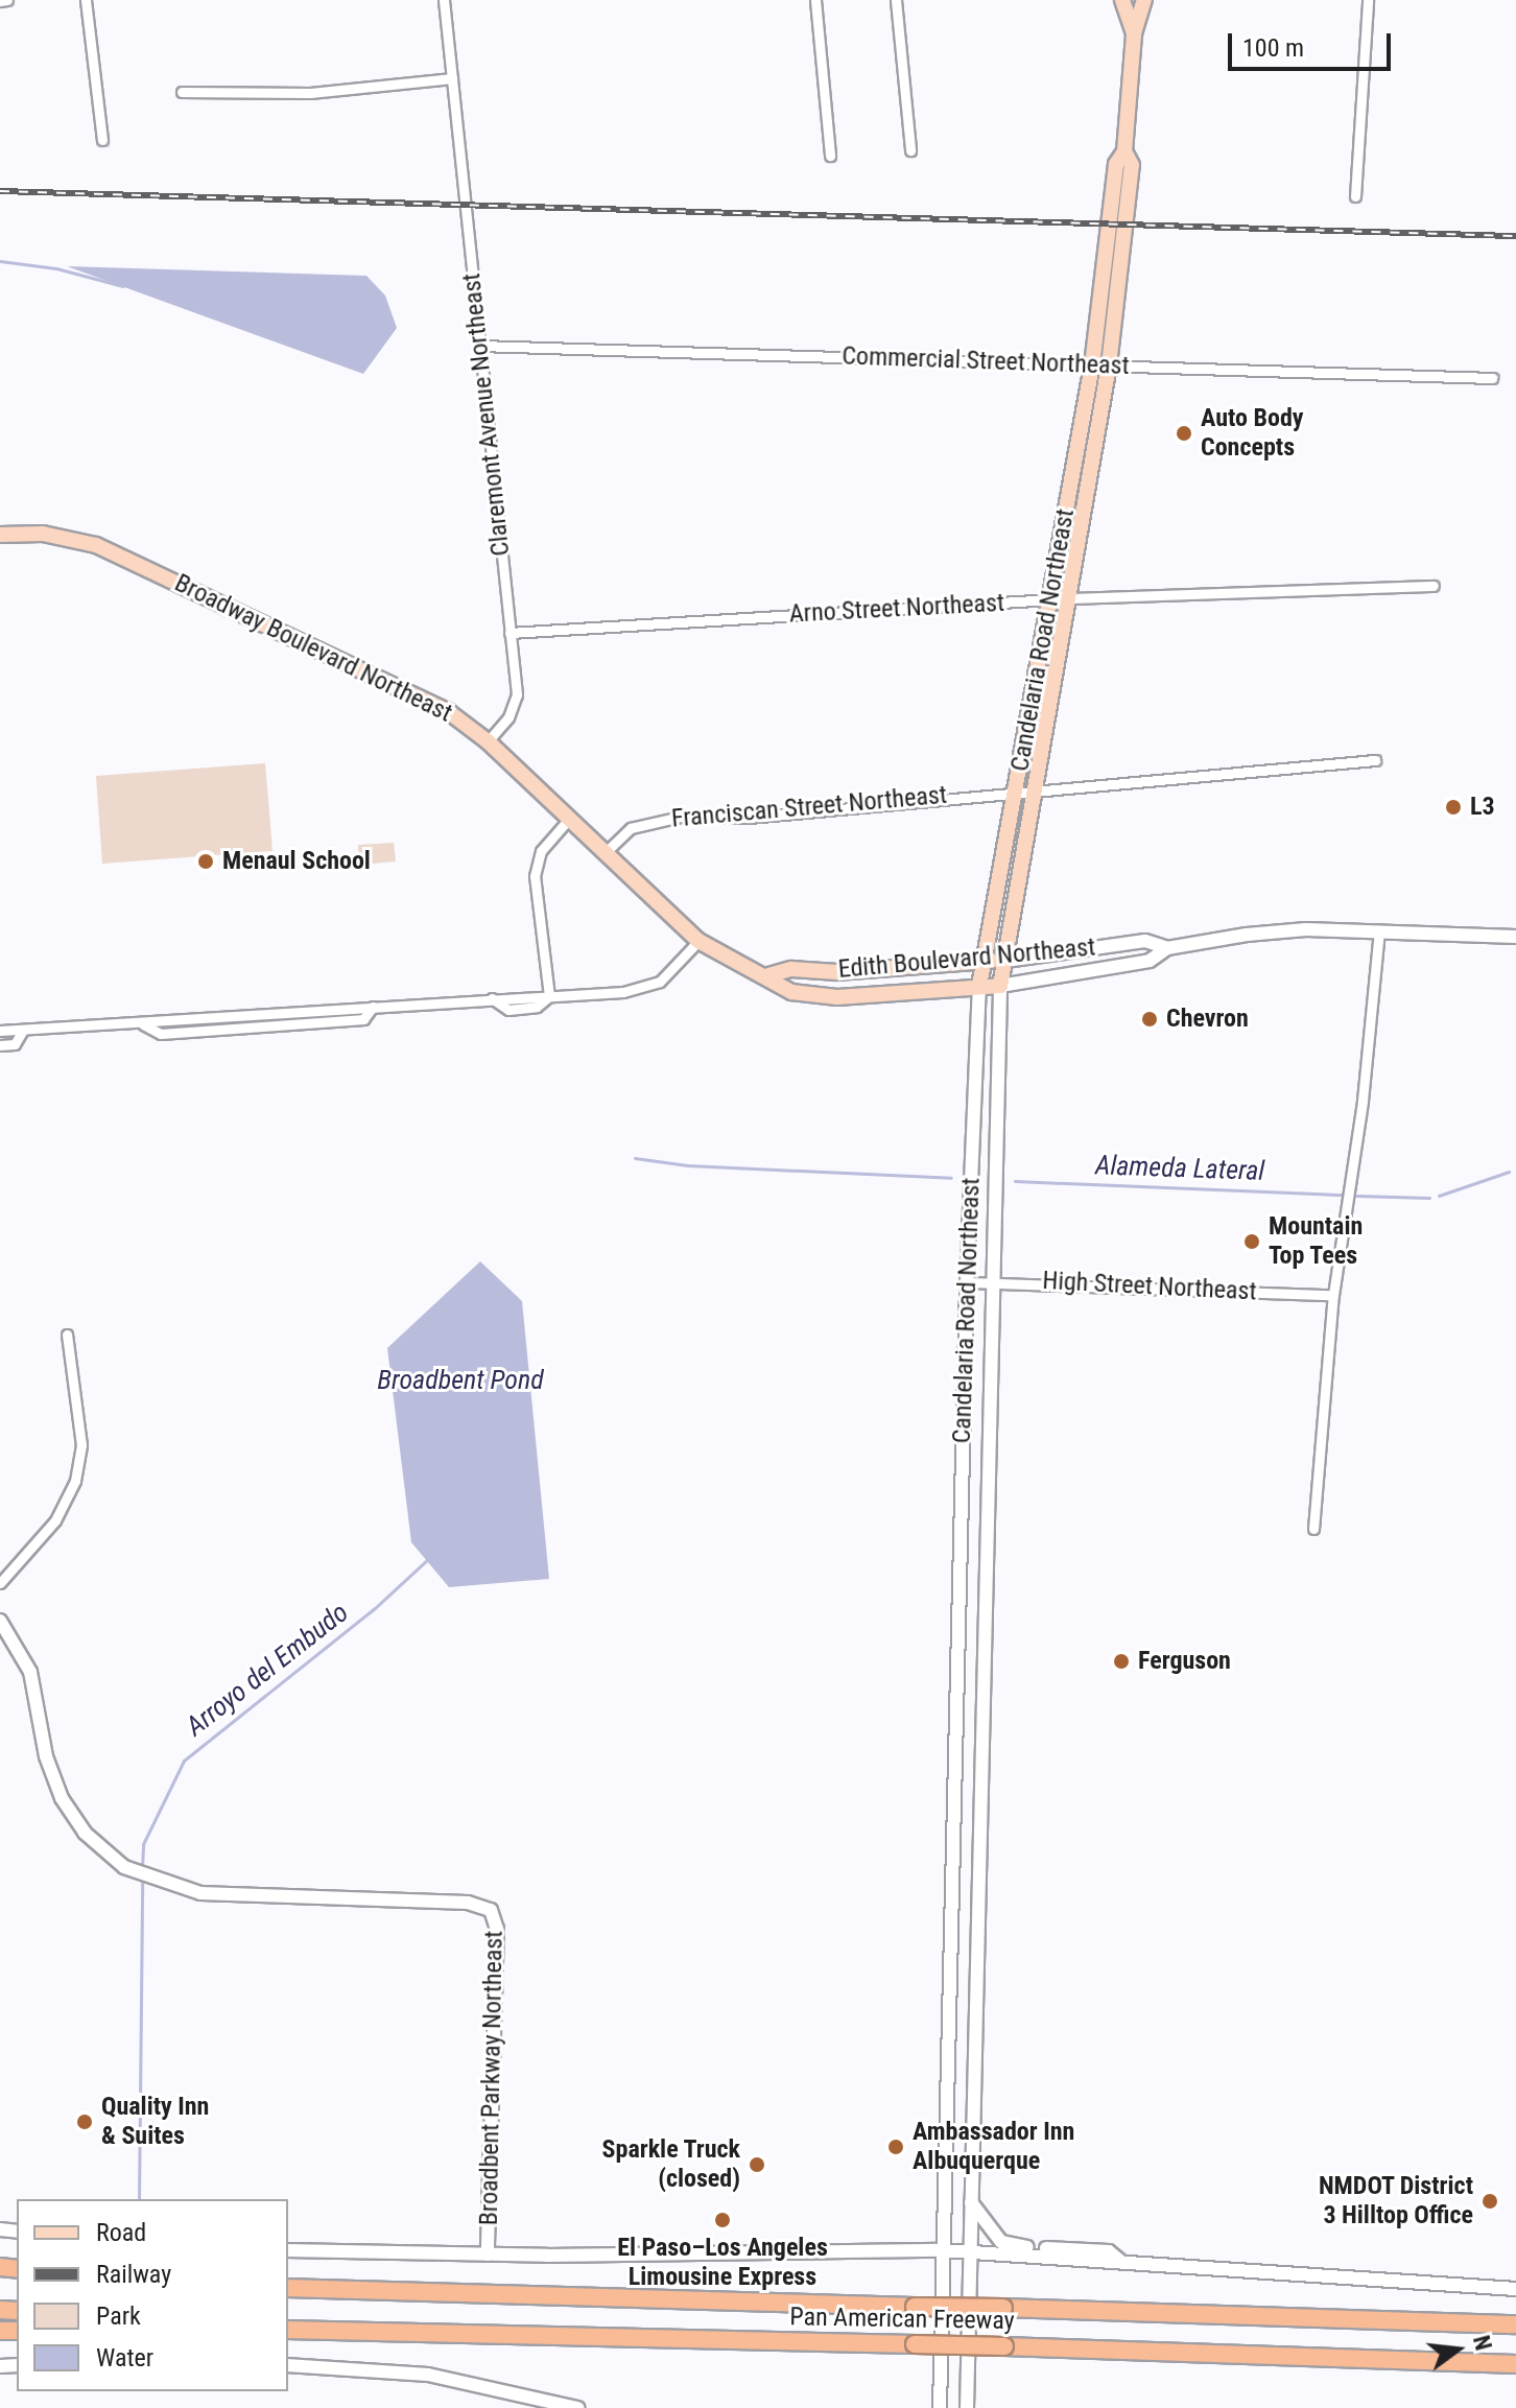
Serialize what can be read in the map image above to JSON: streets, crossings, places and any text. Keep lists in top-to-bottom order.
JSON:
{
  "streets": {
    "highway": ["Pan American Freeway"],
    "main road": [
      "Candelaria Road Northeast",
      "Broadway Boulevard Northeast",
      "Edith Boulevard Northeast",
      "Broadbent Parkway Northeast"
    ],
    "street": [
      "Commercial Street Northeast",
      "Claremont Avenue Northeast",
      "Arno Street Northeast",
      "Franciscan Street Northeast",
      "High Street Northeast"
    ]
  },
  "crossings": [
    ["Commercial Street Northeast", "Claremont Avenue Northeast"],
    ["Commercial Street Northeast", "Candelaria Road Northeast"],
    ["Claremont Avenue Northeast", "Arno Street Northeast"],
    ["Claremont Avenue Northeast", "Broadway Boulevard Northeast"],
    ["Arno Street Northeast", "Candelaria Road Northeast"],
    ["Candelaria Road Northeast", "Franciscan Street Northeast"],
    ["Candelaria Road Northeast", "Edith Boulevard Northeast"],
    ["Candelaria Road Northeast", "High Street Northeast"],
    ["Broadway Boulevard Northeast", "Franciscan Street Northeast"],
    ["Broadway Boulevard Northeast", "Edith Boulevard Northeast"]
  ],
  "water": ["Alameda Lateral", "Broadbent Pond", "Arroyo del Embudo"],
  "places": [
    "Auto Body Concepts",
    "L3",
    "Menaul School",
    "Chevron",
    "Mountain Top Tees",
    "Ferguson",
    "Quality Inn & Suites",
    "Ambassador Inn Albuquerque",
    "Sparkle Truck (closed)",
    "NMDOT District 3 Hilltop Office",
    "El Paso–Los Angeles Limousine Express"
  ],
  "legend": [
    "Road",
    "Railway",
    "Park",
    "Water"
  ],
  "scale_bar": "100 m",
  "north": "right"
}
